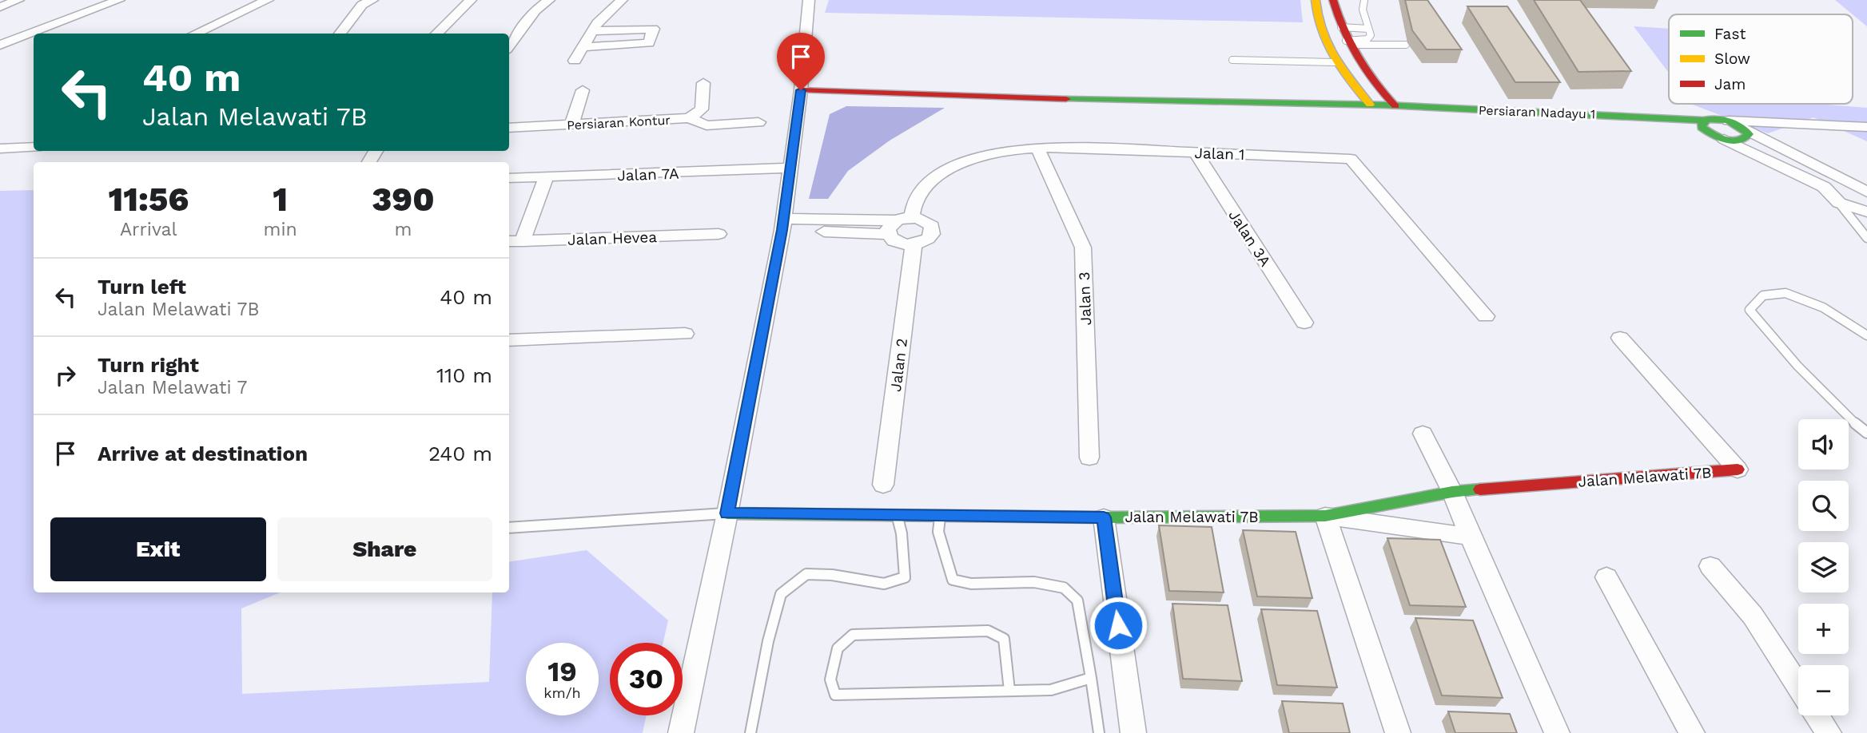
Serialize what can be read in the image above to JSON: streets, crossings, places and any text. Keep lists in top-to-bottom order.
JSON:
{
  "streets": {
    "street": [
      "Persiaran Nadayu 1",
      "Persiaran Kontur",
      "Jalan 1",
      "Jalan 7A",
      "Jalan Hevea",
      "Jalan 3A",
      "Jalan 3",
      "Jalan 2",
      "Jalan Melawati 7B"
    ]
  },
  "crossings": [
    ["Jalan 1", "Jalan 3A"],
    ["Jalan 1", "Jalan 3"]
  ],
  "legend": ["Fast", "Slow", "Jam"],
  "page": {
    "turn": ["40 m", "Jalan Melawati 7B"],
    "eta": [
      "11:56",
      "Arrival",
      "1",
      "min",
      "390",
      "m"
    ],
    "list": [
      {
        "name": "Turn left",
        "note": "Jalan Melawati 7B",
        "value": "40 m"
      },
      {
        "name": "Turn right",
        "note": "Jalan Melawati 7",
        "value": "110 m"
      },
      {
        "name": "Arrive at destination",
        "value": "240 m"
      }
    ],
    "map_buttons": ["+", "−"],
    "buttons": ["Exit", "Share"],
    "speed": "19 km/h",
    "limit": "30"
  }
}
